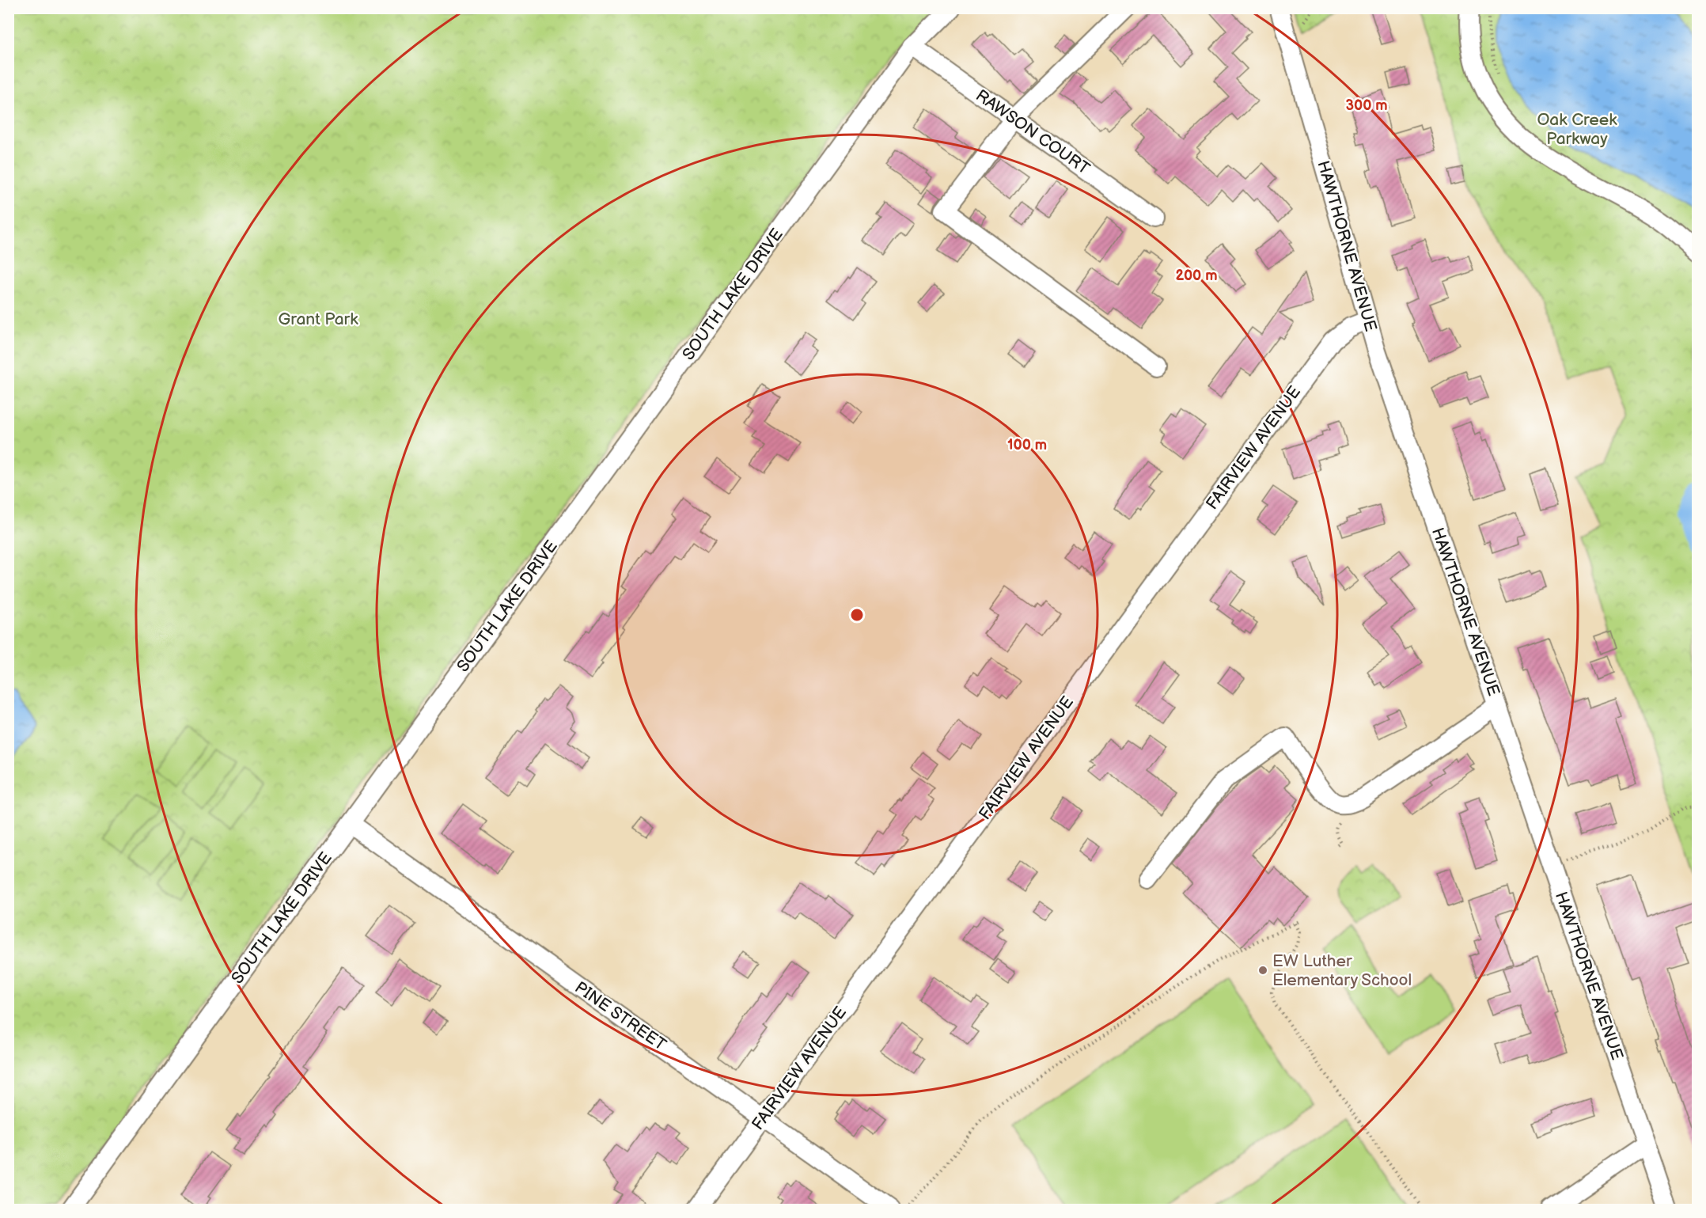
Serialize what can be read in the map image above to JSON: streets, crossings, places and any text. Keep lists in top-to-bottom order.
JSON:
{
  "streets": {
    "street": [
      "RAWSON COURT",
      "HAWTHORNE AVENUE",
      "SOUTH LAKE DRIVE",
      "FAIRVIEW AVENUE",
      "PINE STREET"
    ]
  },
  "crossings": [
    ["RAWSON COURT", "SOUTH LAKE DRIVE"],
    ["HAWTHORNE AVENUE", "FAIRVIEW AVENUE"],
    ["SOUTH LAKE DRIVE", "PINE STREET"],
    ["FAIRVIEW AVENUE", "PINE STREET"]
  ],
  "parks": ["Oak Creek Parkway", "Grant Park"],
  "places": ["EW Luther Elementary School"],
  "rings": ["300 m", "200 m", "100 m"]
}
